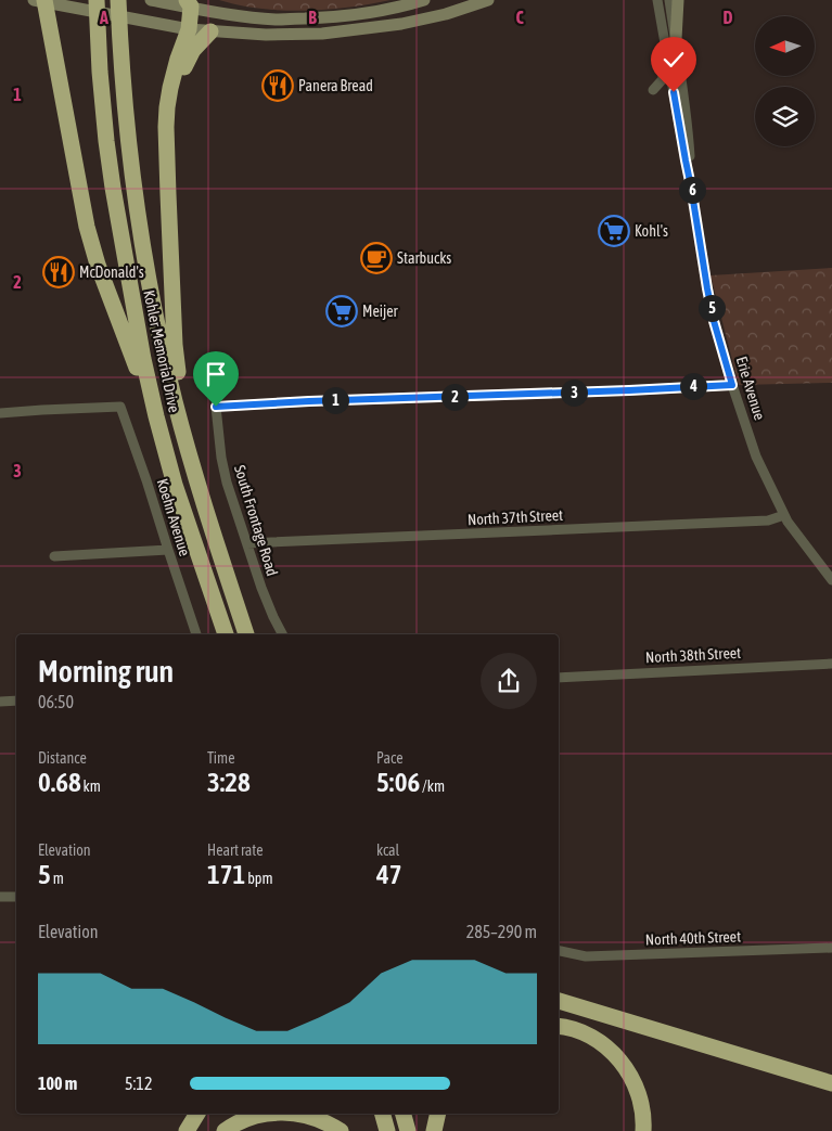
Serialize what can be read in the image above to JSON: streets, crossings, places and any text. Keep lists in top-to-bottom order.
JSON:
{
  "streets": {
    "highway": ["Kohler Memorial Drive"],
    "street": [
      "Erie Avenue",
      "Koehn Avenue",
      "North 37th Street",
      "South Frontage Road",
      "North 38th Street",
      "North 40th Street"
    ]
  },
  "crossings": [
    ["Erie Avenue", "North 37th Street"],
    ["Erie Avenue", "South Frontage Road"],
    ["North 37th Street", "South Frontage Road"]
  ],
  "places": {
    "restaurant": ["Panera Bread", "McDonald's"],
    "supermarket": ["Kohl's", "Meijer"],
    "cafe": ["Starbucks"]
  },
  "north": "left",
  "page": {
    "pins": [
      "6",
      "5",
      "4",
      "3",
      "2",
      "1"
    ],
    "heading": ["Morning run", "06:50"],
    "stats": [
      ["Distance", "0.68 km"],
      ["Time", "3:28"],
      ["Pace", "5:06 /km"],
      ["Elevation", "5 m"],
      ["Heart rate", "171 bpm"],
      ["kcal", "47"]
    ],
    "chart": ["Elevation", "285–290 m"],
    "list": [
      {
        "name": "100 m",
        "note": "5:12"
      }
    ]
  },
  "grid": {
    "columns": [
      "A",
      "B",
      "C",
      "D"
    ],
    "rows": ["1", "2", "3"]
  }
}
